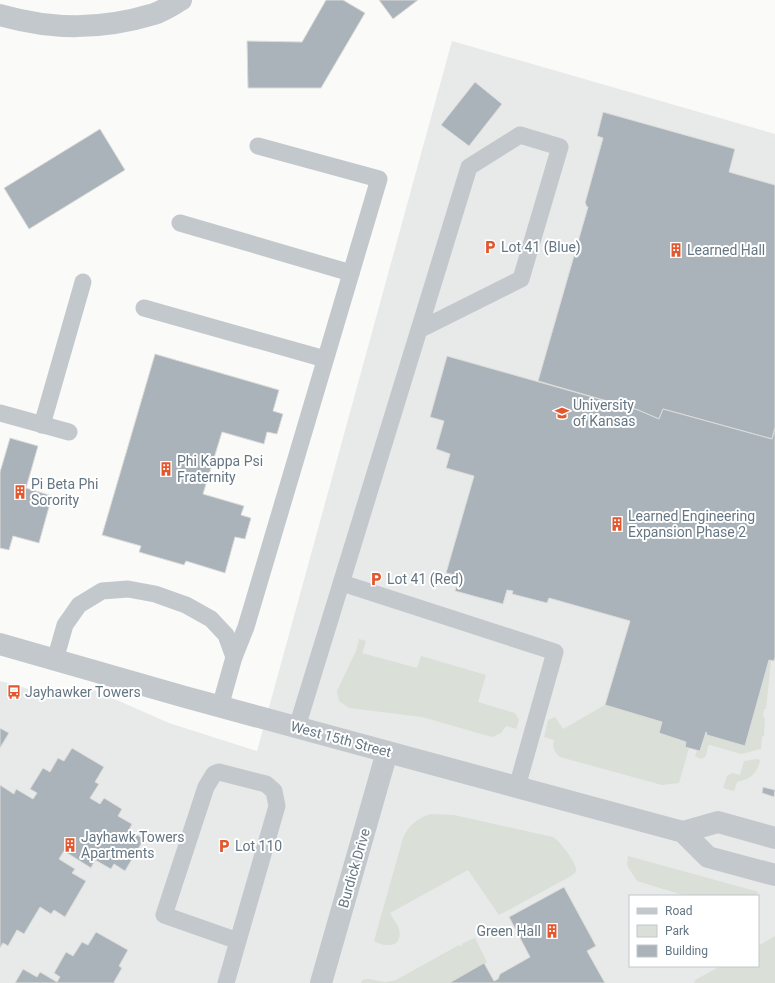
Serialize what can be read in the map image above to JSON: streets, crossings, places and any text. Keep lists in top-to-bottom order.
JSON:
{
  "streets": {
    "street": ["West 15th Street", "Burdick Drive"]
  },
  "crossings": [
    ["West 15th Street", "Burdick Drive"]
  ],
  "places": {
    "parking": ["Lot 41 (Blue)", "Lot 41 (Red)", "Lot 110"],
    "building": [
      "Learned Hall",
      "Phi Kappa Psi Fraternity",
      "Pi Beta Phi Sorority",
      "Learned Engineering Expansion Phase 2",
      "Jayhawk Towers Apartments",
      "Green Hall"
    ],
    "school or university": ["University of Kansas"],
    "bus stop": ["Jayhawker Towers"]
  },
  "legend": ["Road", "Park", "Building"]
}
